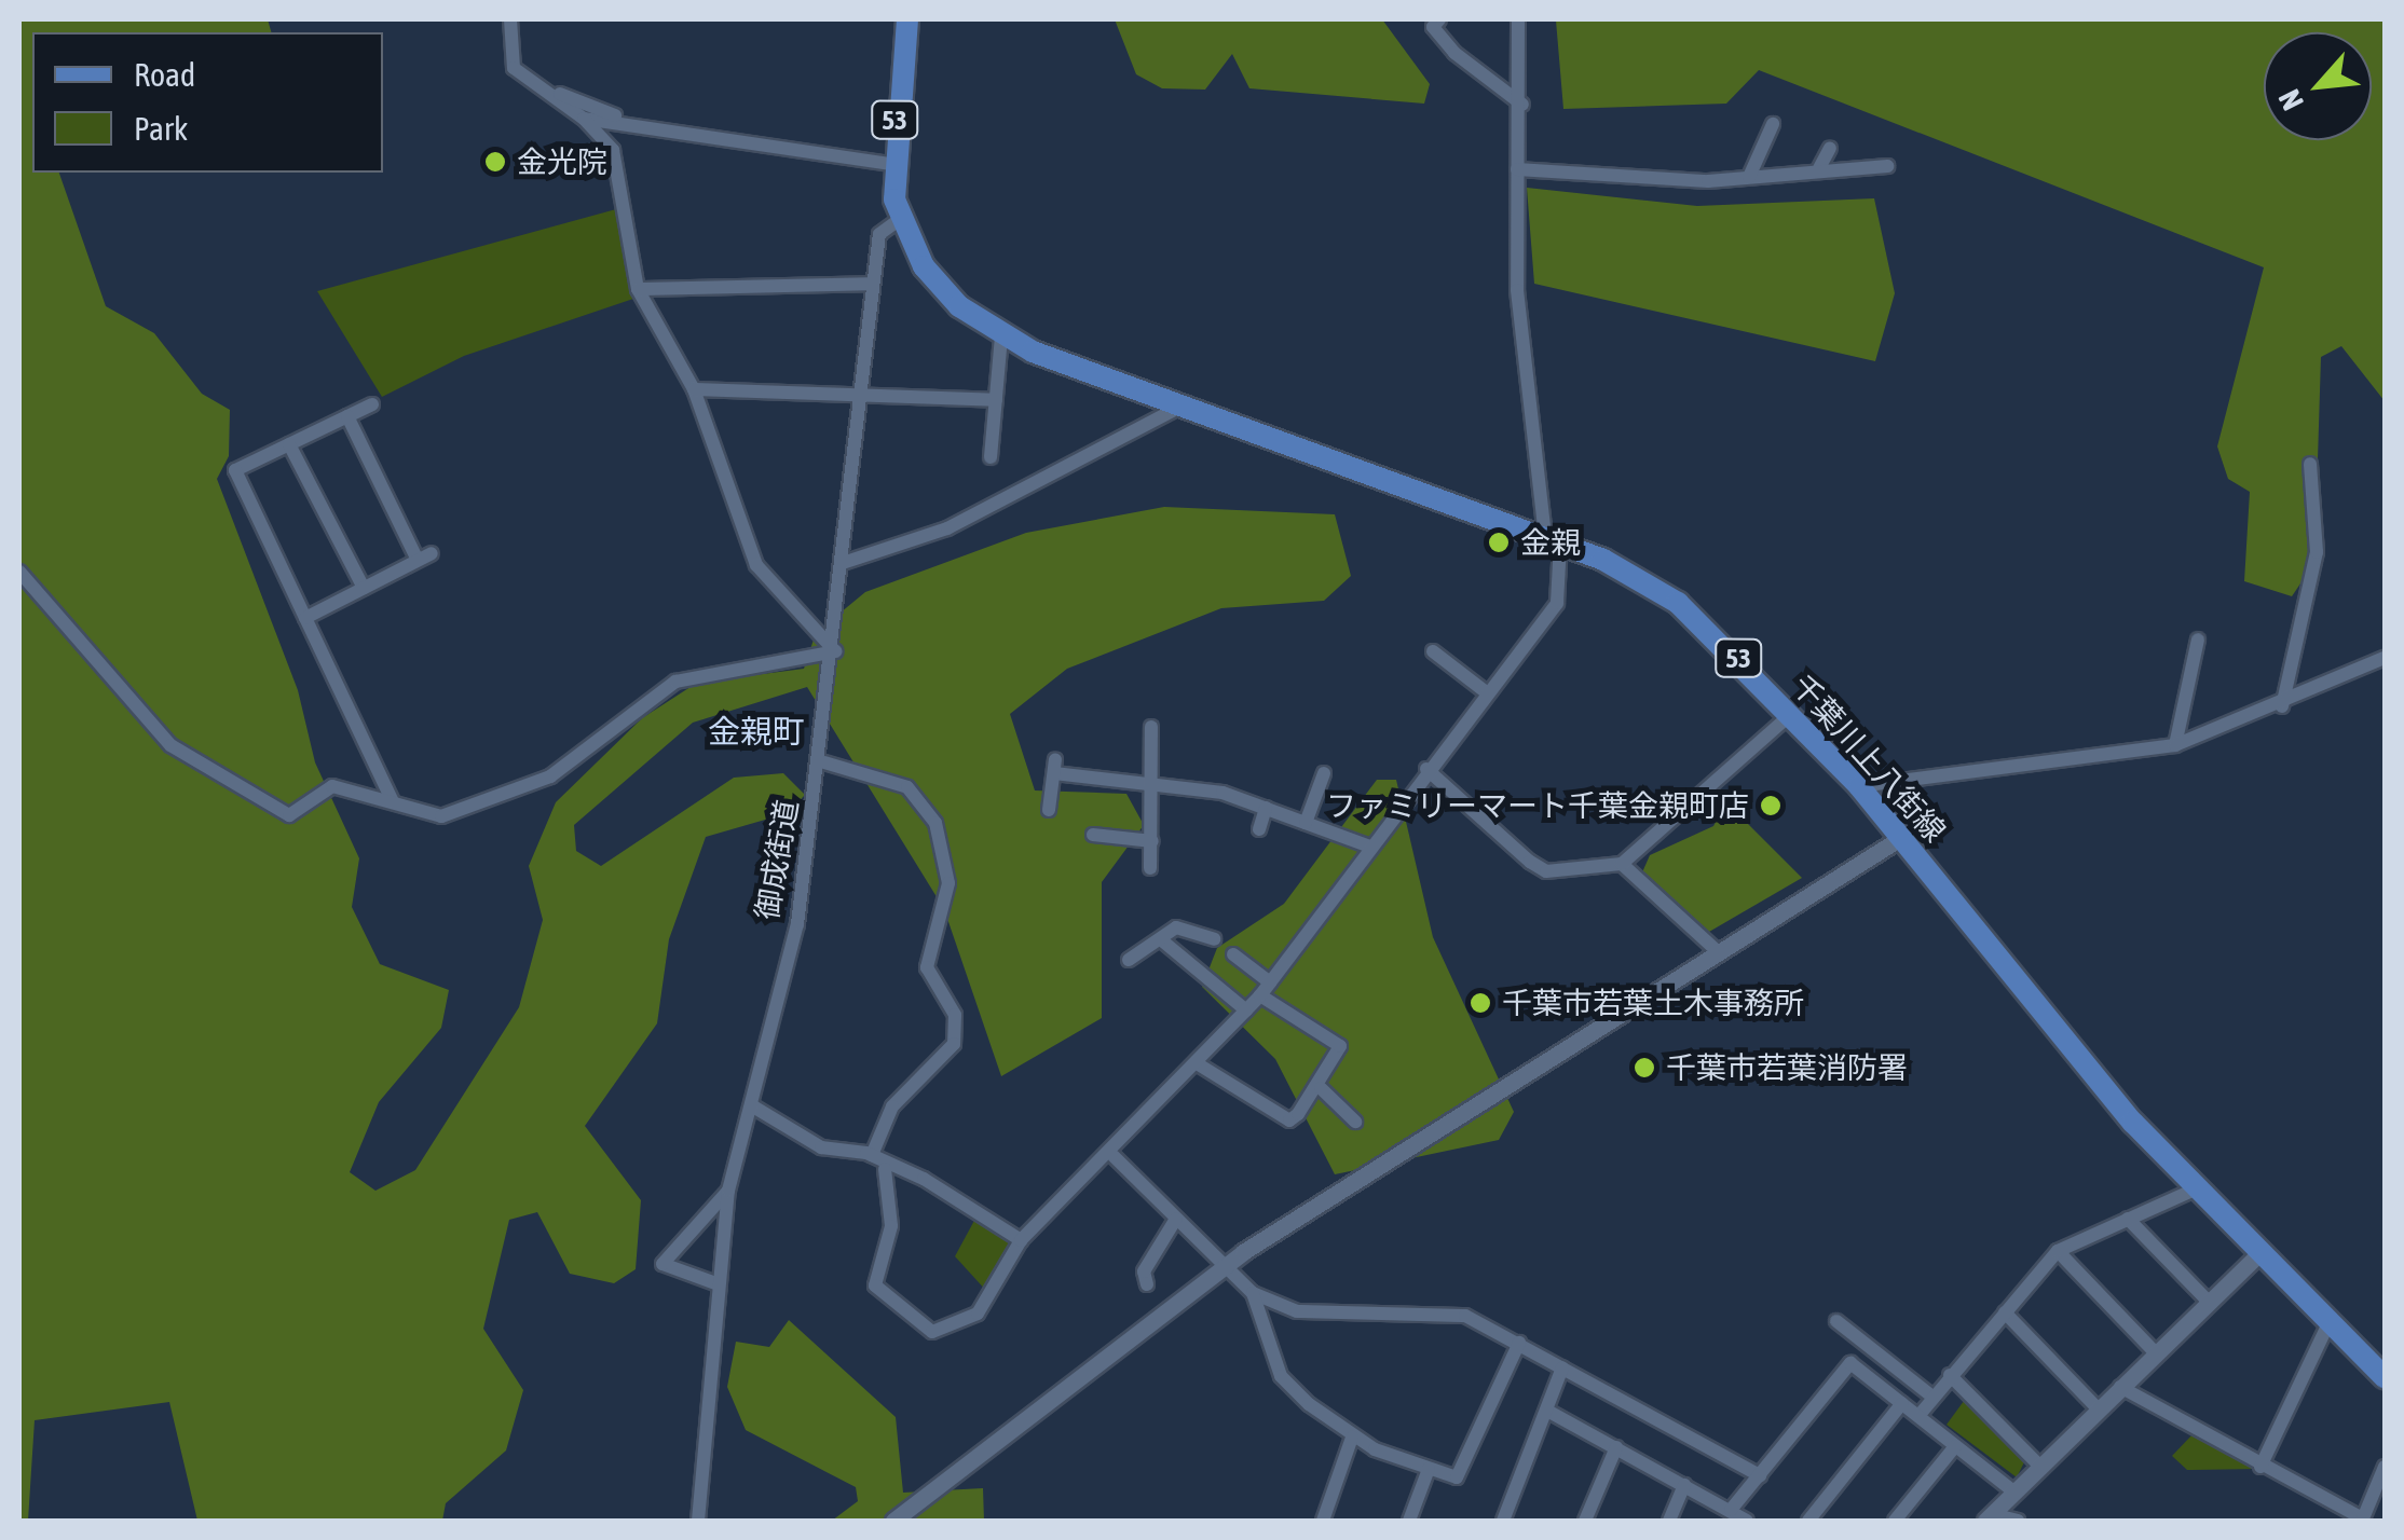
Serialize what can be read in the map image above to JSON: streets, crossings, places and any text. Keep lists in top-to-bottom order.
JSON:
{
  "streets": {
    "main road": ["53", "千葉川上八街線"],
    "street": ["御成街道"]
  },
  "crossings": [
    ["53", "千葉川上八街線"],
    ["53", "御成街道"],
    ["千葉川上八街線", "御成街道"]
  ],
  "districts": ["金親町"],
  "places": [
    "金光院",
    "金親",
    "ファミリーマート千葉金親町店",
    "千葉市若葉土木事務所",
    "千葉市若葉消防署"
  ],
  "legend": ["Road", "Park"],
  "north": "bottom left"
}
